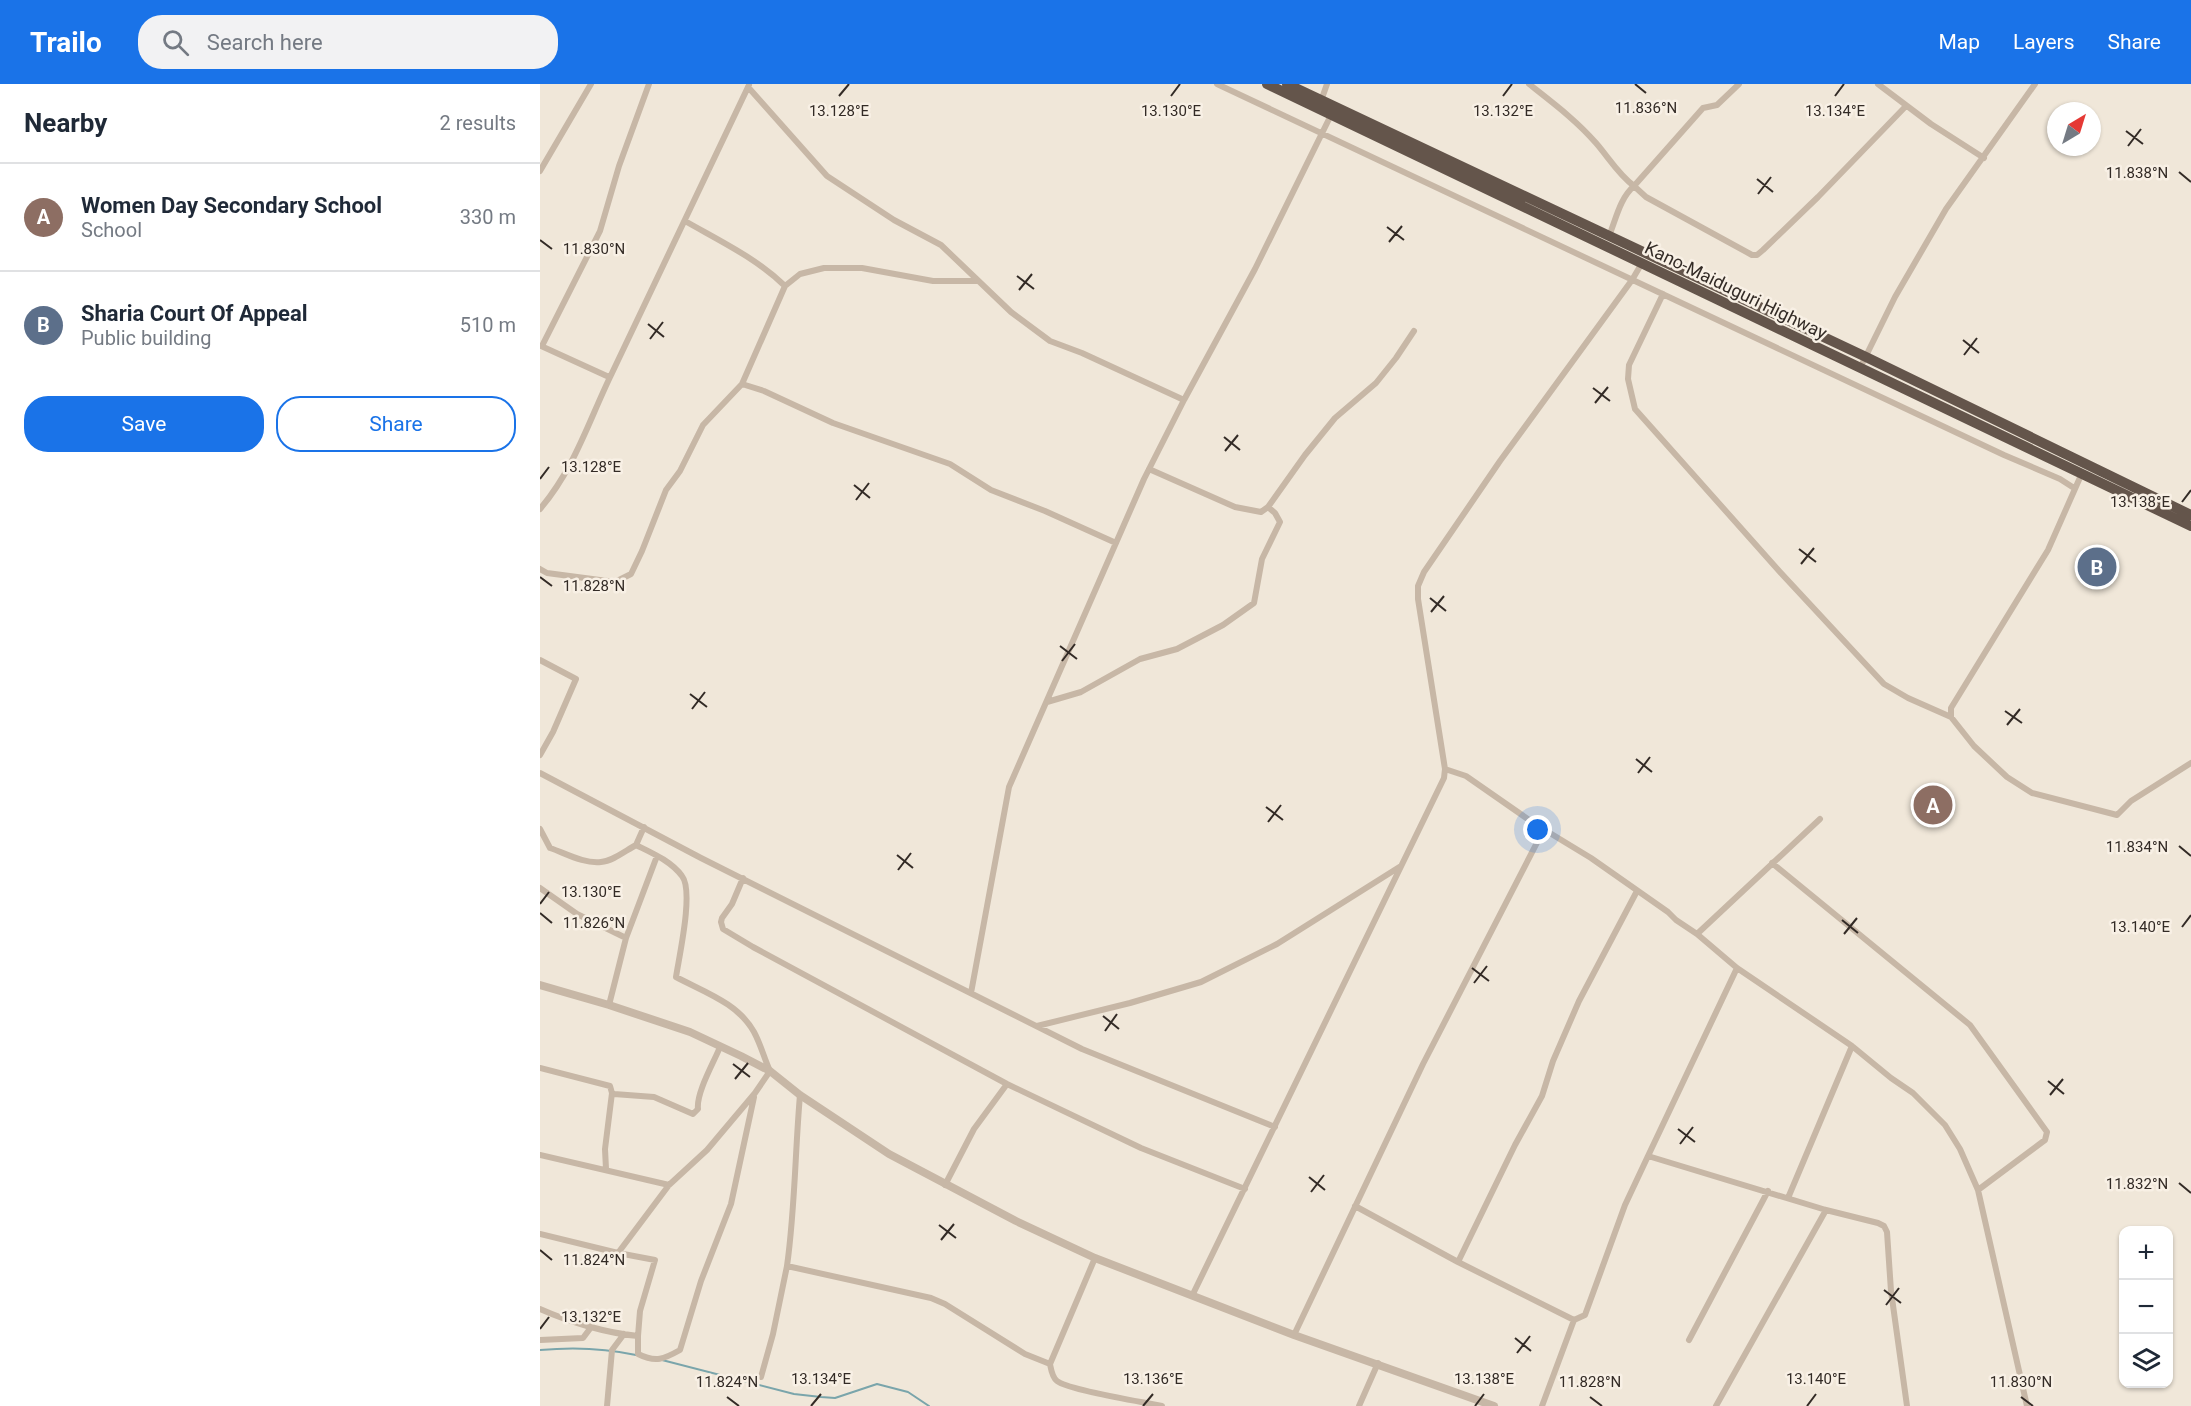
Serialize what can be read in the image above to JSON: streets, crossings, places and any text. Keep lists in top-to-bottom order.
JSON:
{
  "streets": {
    "highway": ["Kano-Maiduguri Highway"]
  },
  "north": "top right",
  "page": {
    "header": "Trailo",
    "search": "Search here",
    "nav": ["Map", "Layers", "Share"],
    "heading": ["Nearby", "2 results"],
    "list": [
      {
        "mark": "A",
        "name": "Women Day Secondary School",
        "note": "School",
        "value": "330 m"
      },
      {
        "mark": "B",
        "name": "Sharia Court Of Appeal",
        "note": "Public building",
        "value": "510 m"
      }
    ],
    "buttons": ["Save", "Share"],
    "pins": ["B", "A"],
    "map_buttons": ["+", "−"]
  },
  "coordinates": [
    "11.836°N",
    "13.130°E",
    "13.132°E",
    "13.128°E",
    "13.134°E",
    "11.838°N",
    "11.830°N",
    "13.138°E",
    "11.828°N",
    "11.834°N",
    "11.826°N",
    "13.140°E",
    "11.832°N",
    "11.824°N",
    "13.136°E"
  ]
}
